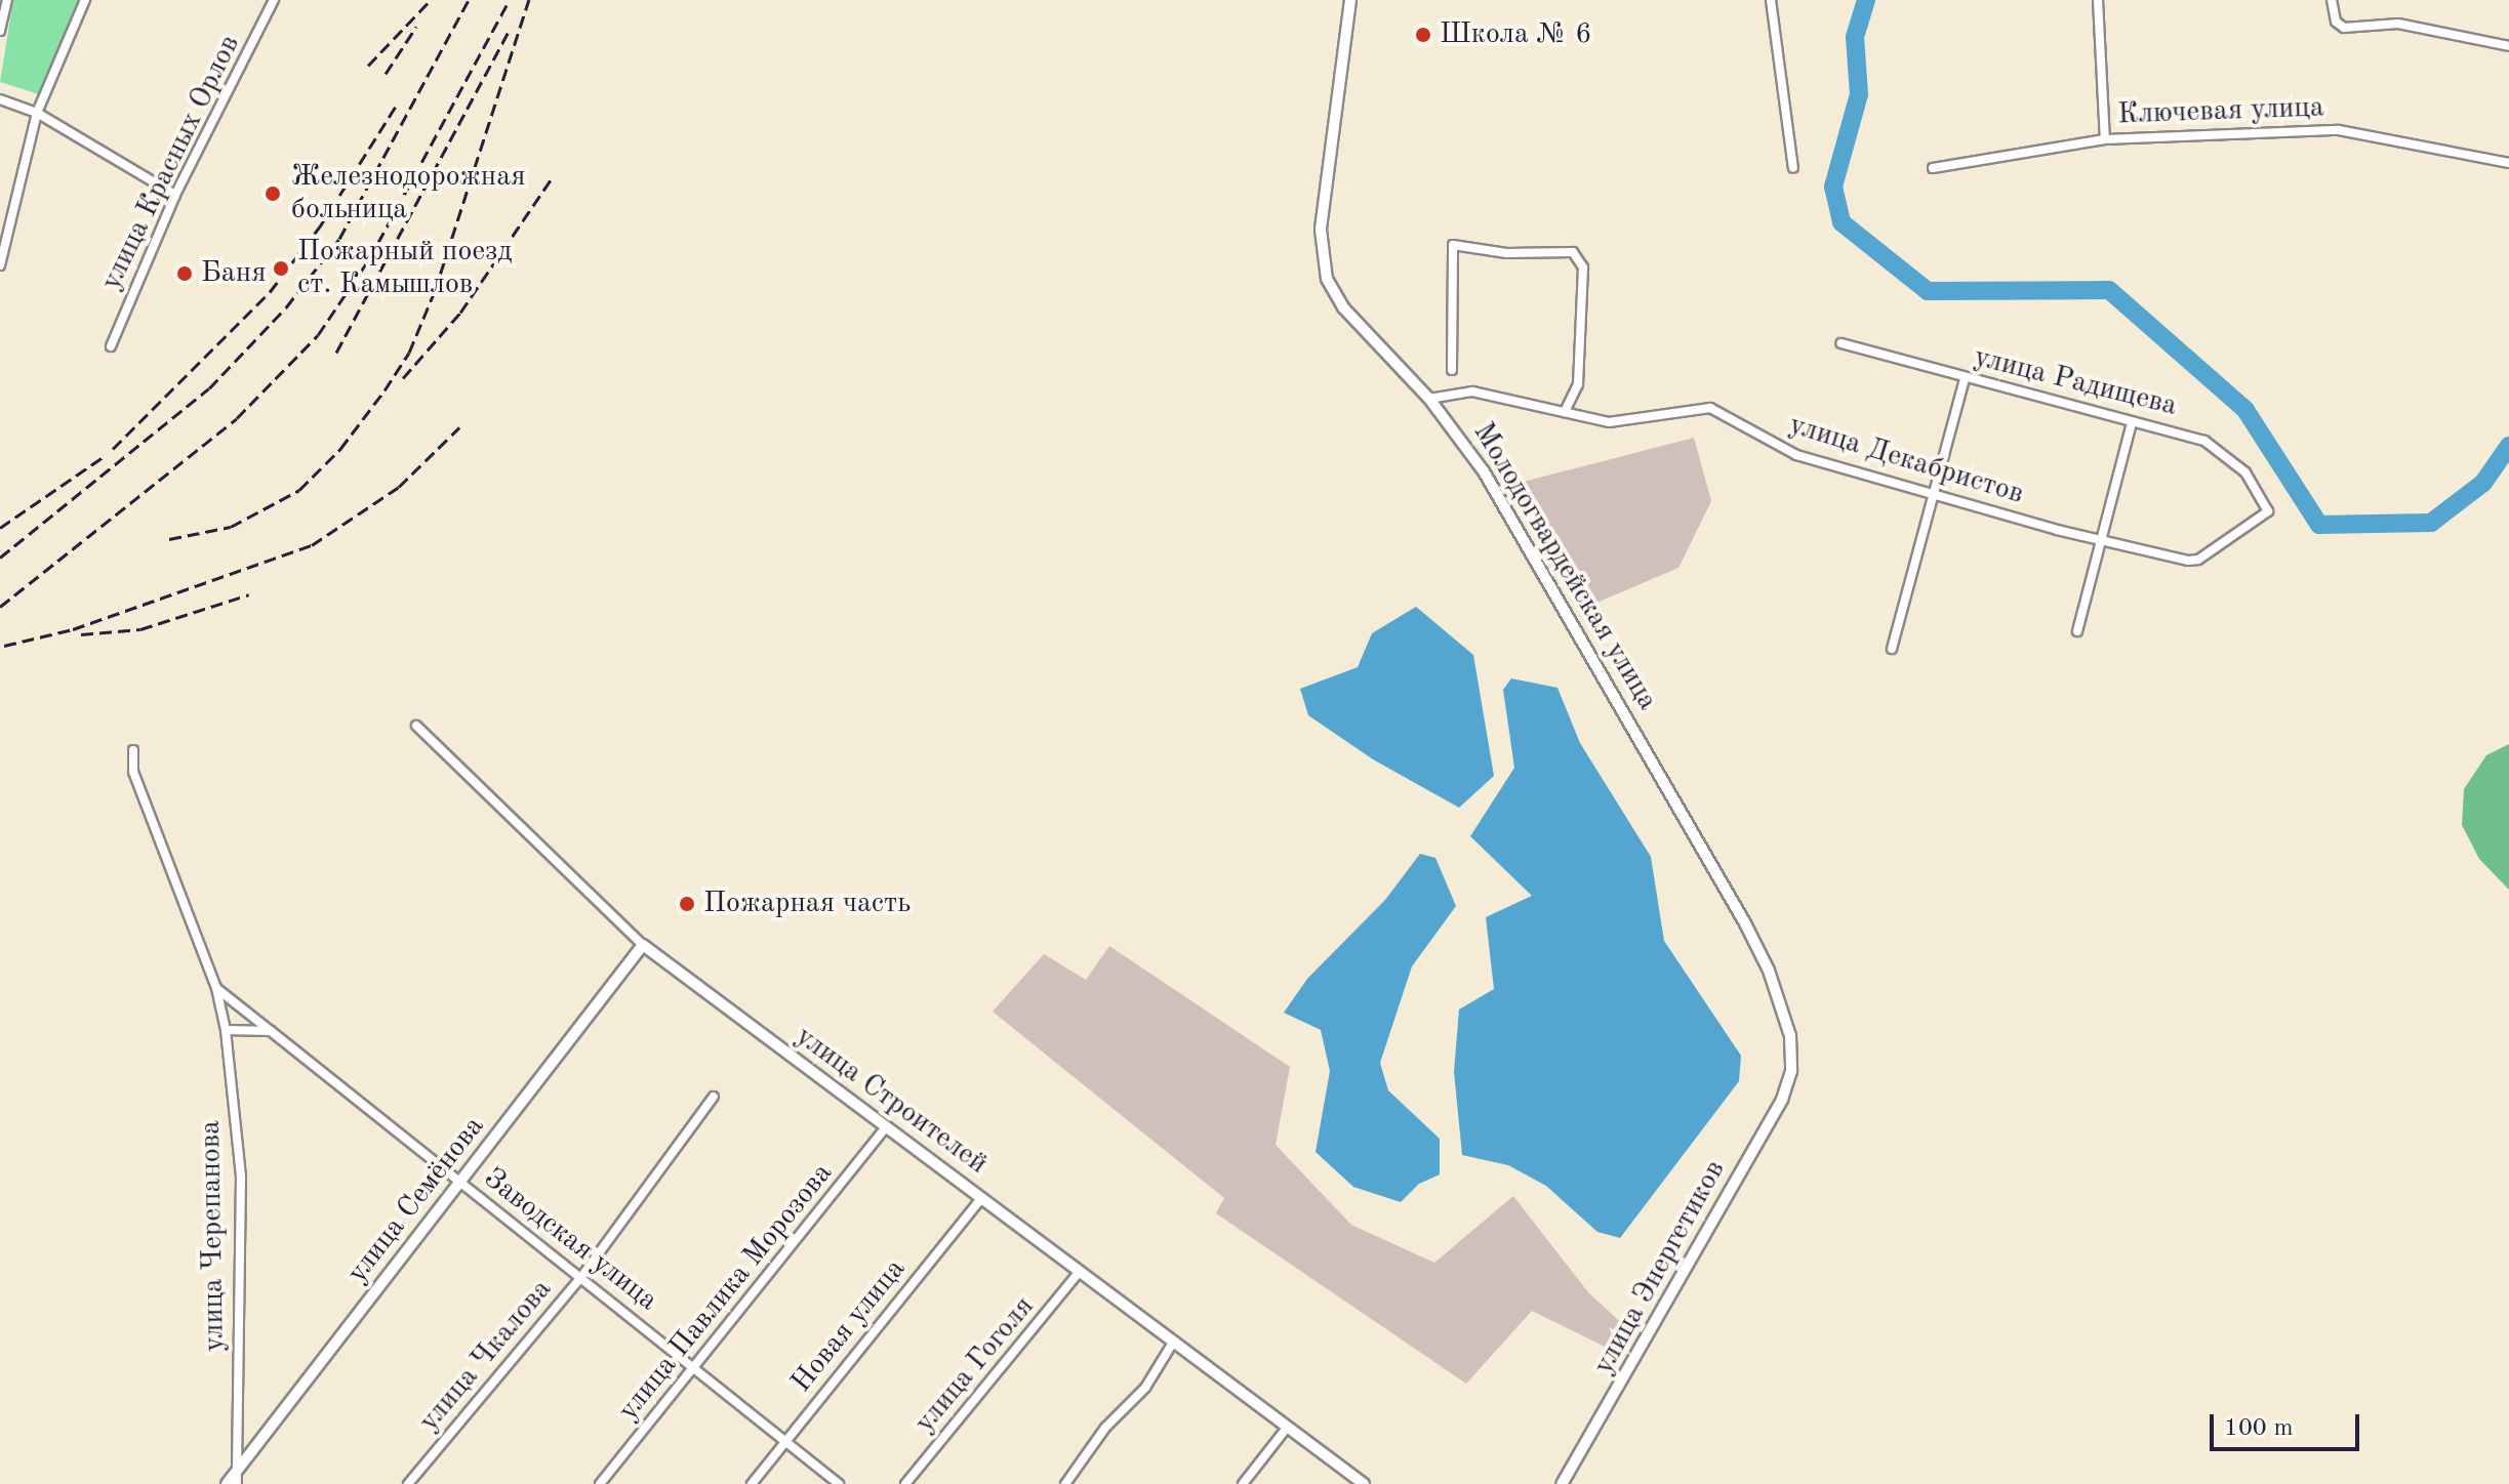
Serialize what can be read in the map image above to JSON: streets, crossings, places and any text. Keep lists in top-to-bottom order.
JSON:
{
  "streets": {
    "street": [
      "Ключевая улица",
      "улица Красных Орлов",
      "улица Радищева",
      "улица Декабристов",
      "Молодогвардейская улица",
      "улица Строителей",
      "улица Семёнова",
      "улица Черепанова",
      "Заводская улица",
      "улица Энергетиков",
      "улица Павлика Морозова",
      "Новая улица",
      "улица Чкалова",
      "улица Гоголя"
    ]
  },
  "crossings": [
    ["улица Радищева", "улица Декабристов"],
    ["улица Декабристов", "Молодогвардейская улица"],
    ["Молодогвардейская улица", "улица Энергетиков"],
    ["улица Строителей", "улица Семёнова"],
    ["улица Строителей", "улица Павлика Морозова"],
    ["улица Строителей", "Новая улица"],
    ["улица Строителей", "улица Гоголя"],
    ["улица Семёнова", "улица Черепанова"],
    ["улица Семёнова", "Заводская улица"],
    ["улица Черепанова", "Заводская улица"],
    ["Заводская улица", "улица Павлика Морозова"],
    ["Заводская улица", "Новая улица"],
    ["Заводская улица", "улица Чкалова"]
  ],
  "places": [
    "Школа № 6",
    "Железнодорожная больница",
    "Пожарный поезд ст. Камышлов",
    "Баня",
    "Пожарная часть"
  ],
  "scale_bar": "100 m"
}
